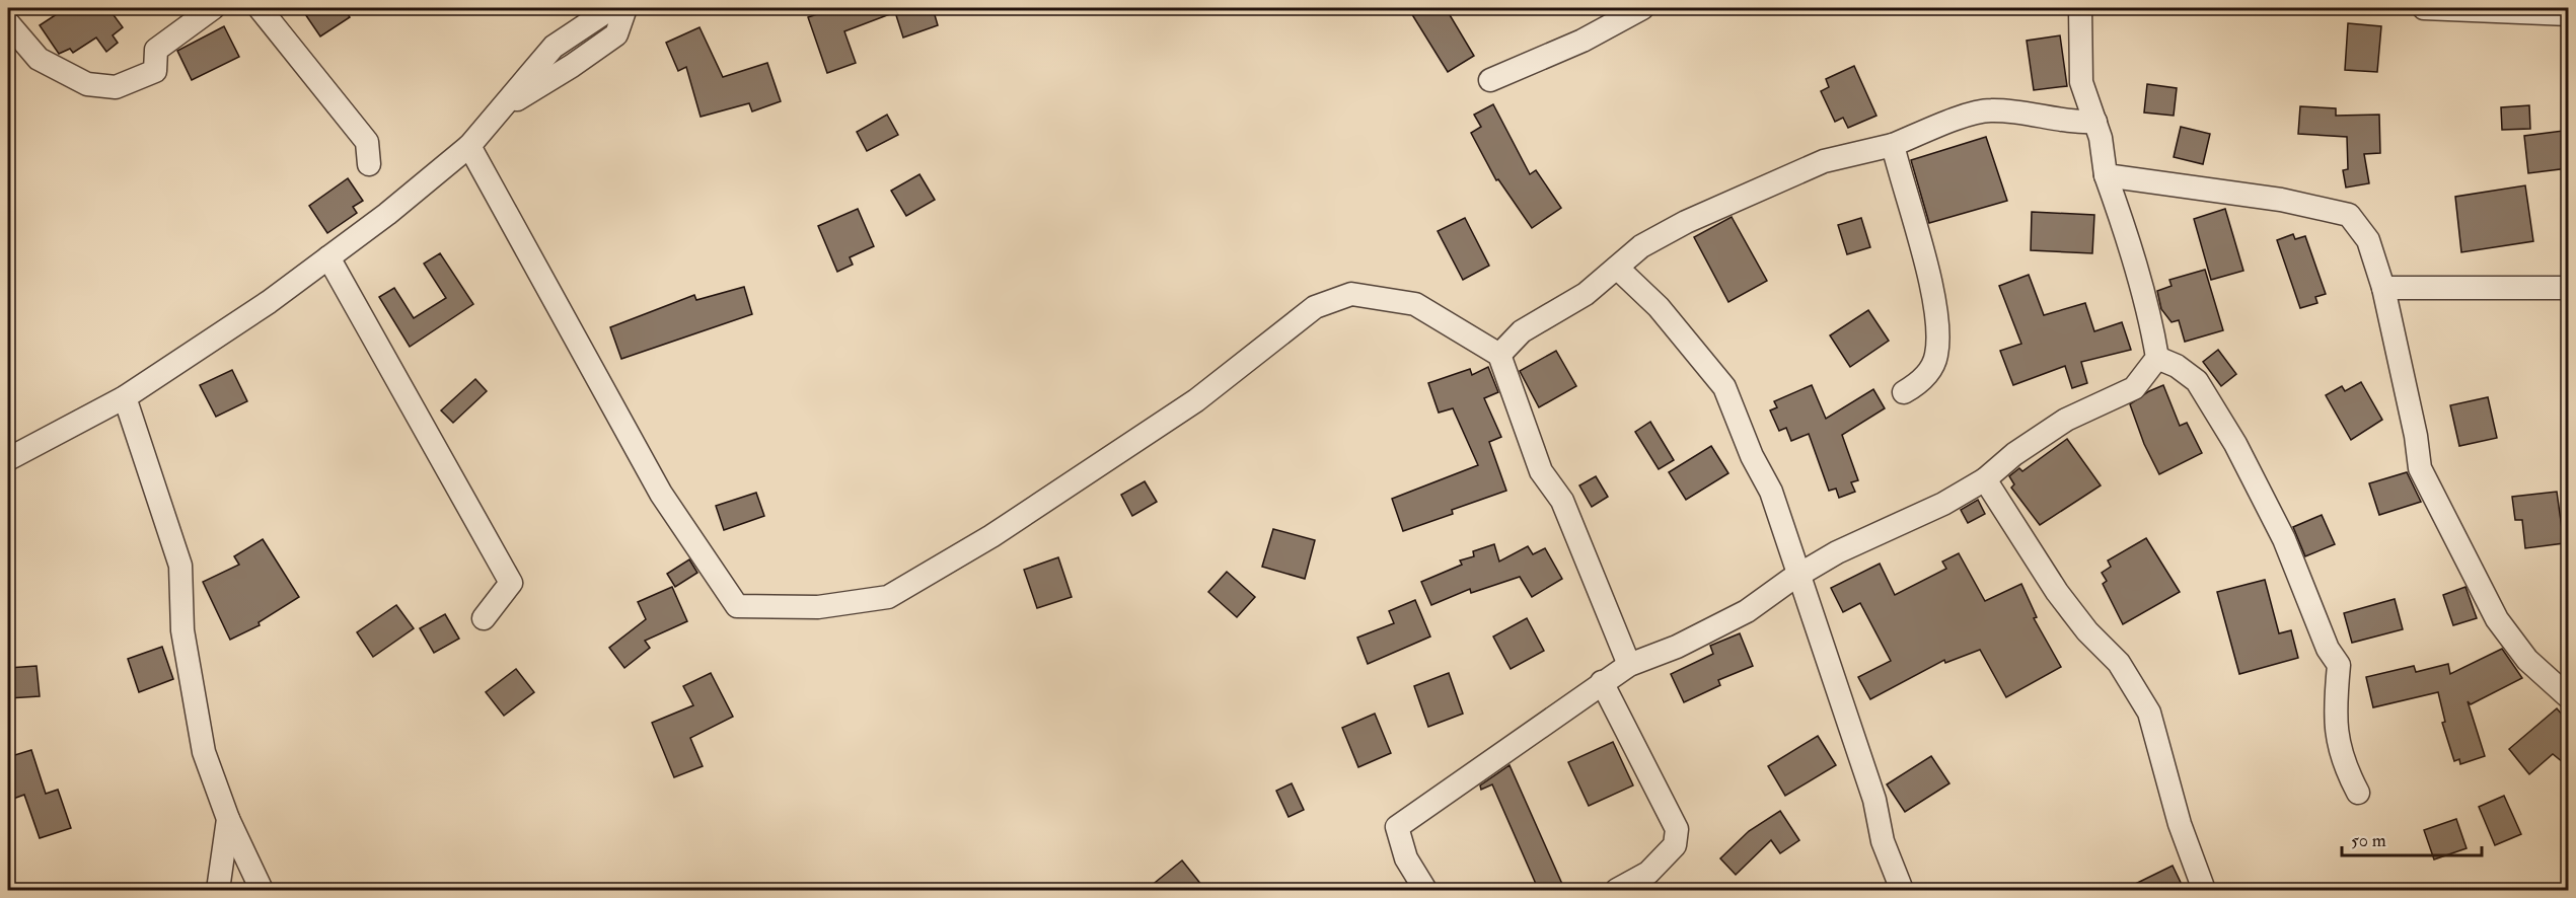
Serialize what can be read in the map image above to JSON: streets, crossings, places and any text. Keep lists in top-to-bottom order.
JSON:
{
  "scale_bar": "50 m"
}
